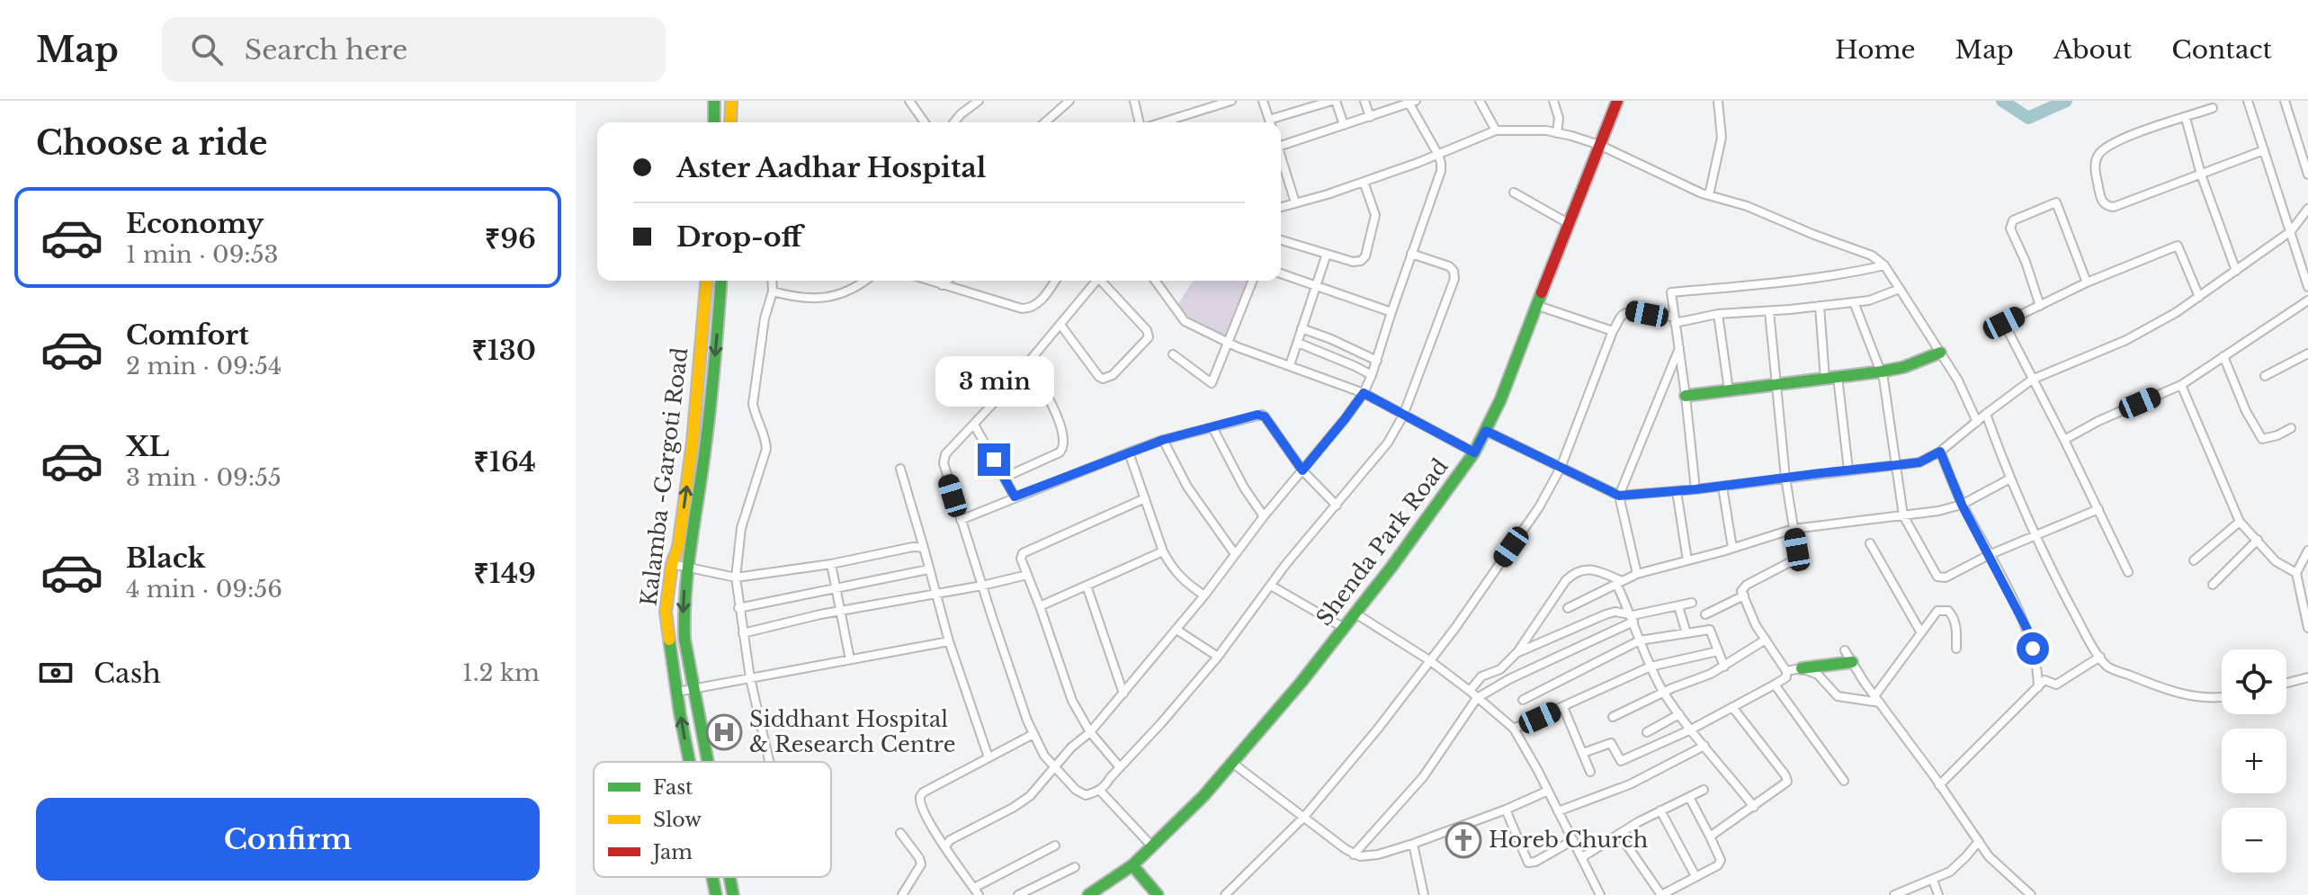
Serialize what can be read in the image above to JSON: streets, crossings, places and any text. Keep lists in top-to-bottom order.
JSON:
{
  "streets": {
    "main road": ["Kalamba -Gargoti Road", "Shenda Park Road"]
  },
  "places": {
    "hospital": ["Siddhant Hospital & Research Centre"],
    "church": ["Horeb Church"]
  },
  "legend": ["Fast", "Slow", "Jam"],
  "page": {
    "header": "Map",
    "search": "Search here",
    "nav": [
      "Home",
      "Map",
      "About",
      "Contact"
    ],
    "heading": "Choose a ride",
    "banner": ["Aster Aadhar Hospital", "Drop-off"],
    "list": [
      {
        "name": "Economy",
        "note": "1 min · 09:53",
        "value": "₹96"
      },
      {
        "name": "Comfort",
        "note": "2 min · 09:54",
        "value": "₹130"
      },
      {
        "name": "XL",
        "note": "3 min · 09:55",
        "value": "₹164"
      },
      {
        "name": "Black",
        "note": "4 min · 09:56",
        "value": "₹149"
      }
    ],
    "bubble": "3 min",
    "pay": ["Cash", "1.2 km"],
    "map_buttons": ["+", "−"],
    "buttons": "Confirm"
  }
}
